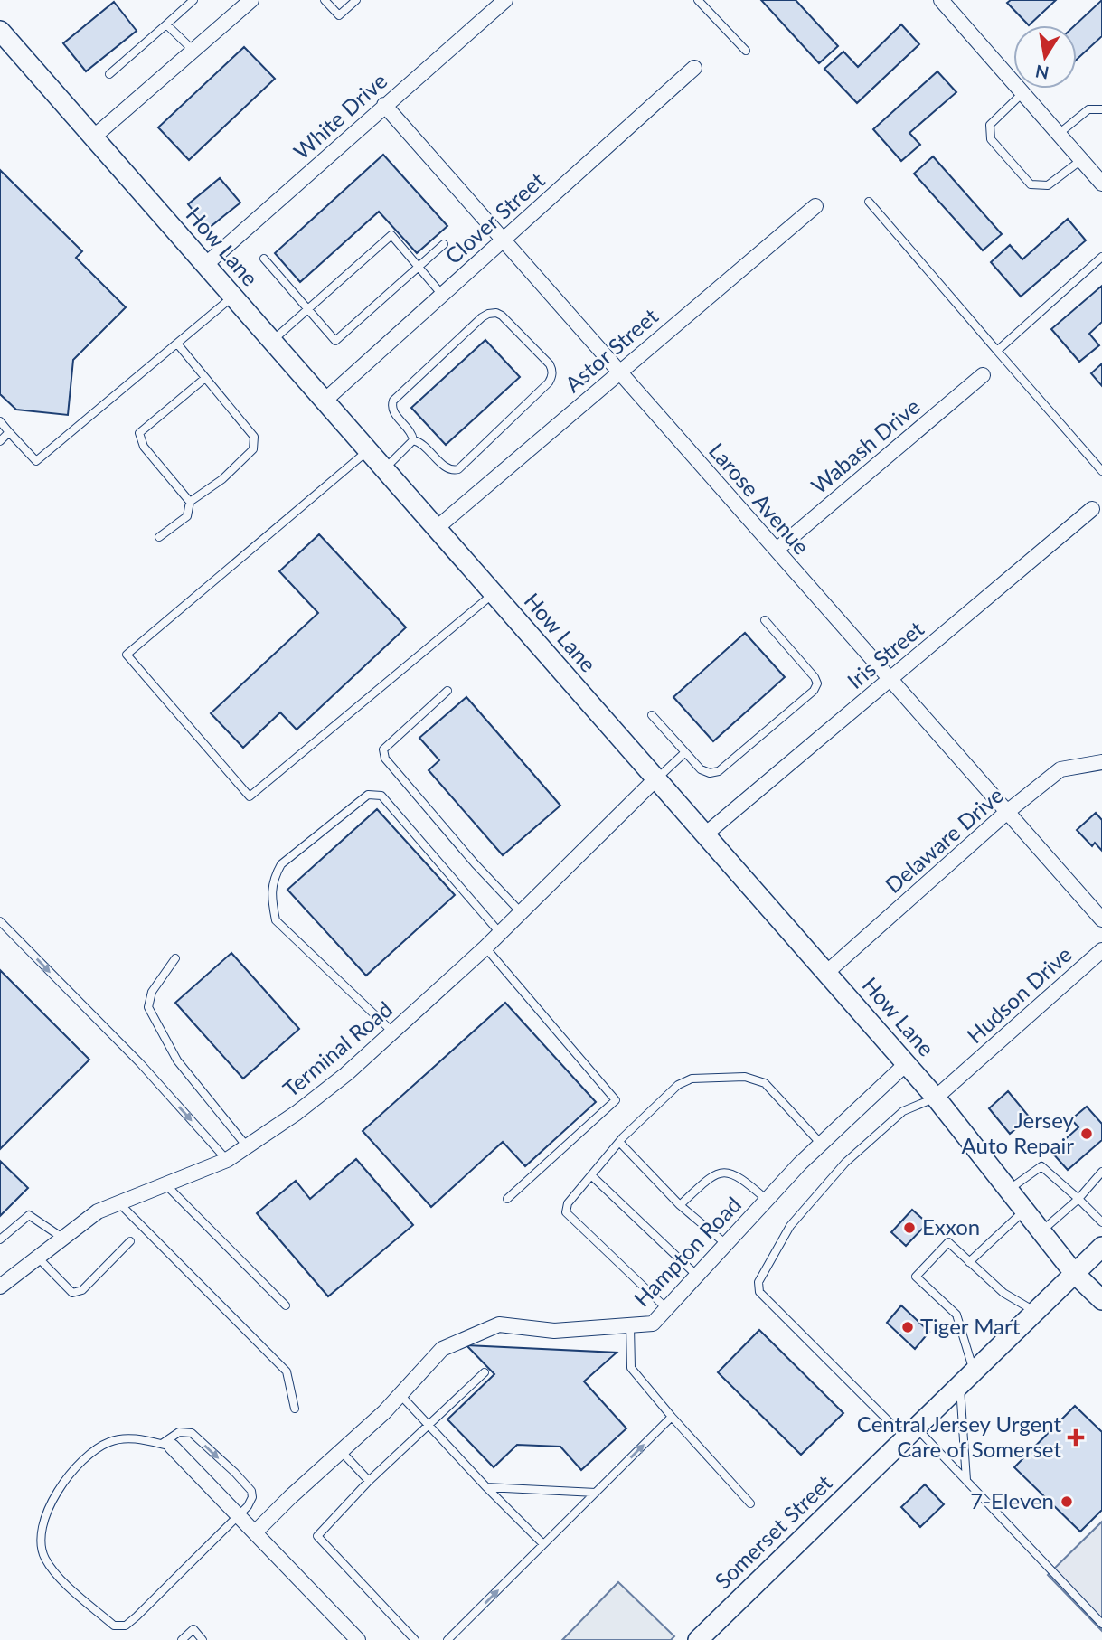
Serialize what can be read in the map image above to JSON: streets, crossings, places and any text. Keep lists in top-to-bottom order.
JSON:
{
  "streets": {
    "main road": ["How Lane", "Somerset Street"],
    "street": [
      "White Drive",
      "Clover Street",
      "Astor Street",
      "Wabash Drive",
      "Larose Avenue",
      "Iris Street",
      "Delaware Drive",
      "Hudson Drive",
      "Terminal Road",
      "Hampton Road"
    ]
  },
  "crossings": [
    ["White Drive", "How Lane"],
    ["White Drive", "Larose Avenue"],
    ["Clover Street", "How Lane"],
    ["Clover Street", "Larose Avenue"],
    ["How Lane", "Astor Street"],
    ["How Lane", "Iris Street"],
    ["How Lane", "Delaware Drive"],
    ["How Lane", "Hudson Drive"],
    ["How Lane", "Terminal Road"],
    ["How Lane", "Hampton Road"],
    ["How Lane", "Somerset Street"],
    ["Astor Street", "Larose Avenue"],
    ["Wabash Drive", "Larose Avenue"],
    ["Larose Avenue", "Iris Street"],
    ["Larose Avenue", "Delaware Drive"]
  ],
  "places": {
    "other": [
      "Jersey Auto Repair",
      "Exxon",
      "Tiger Mart",
      "7-Eleven"
    ],
    "health": ["Central Jersey Urgent Care of Somerset"]
  },
  "north": "bottom"
}
